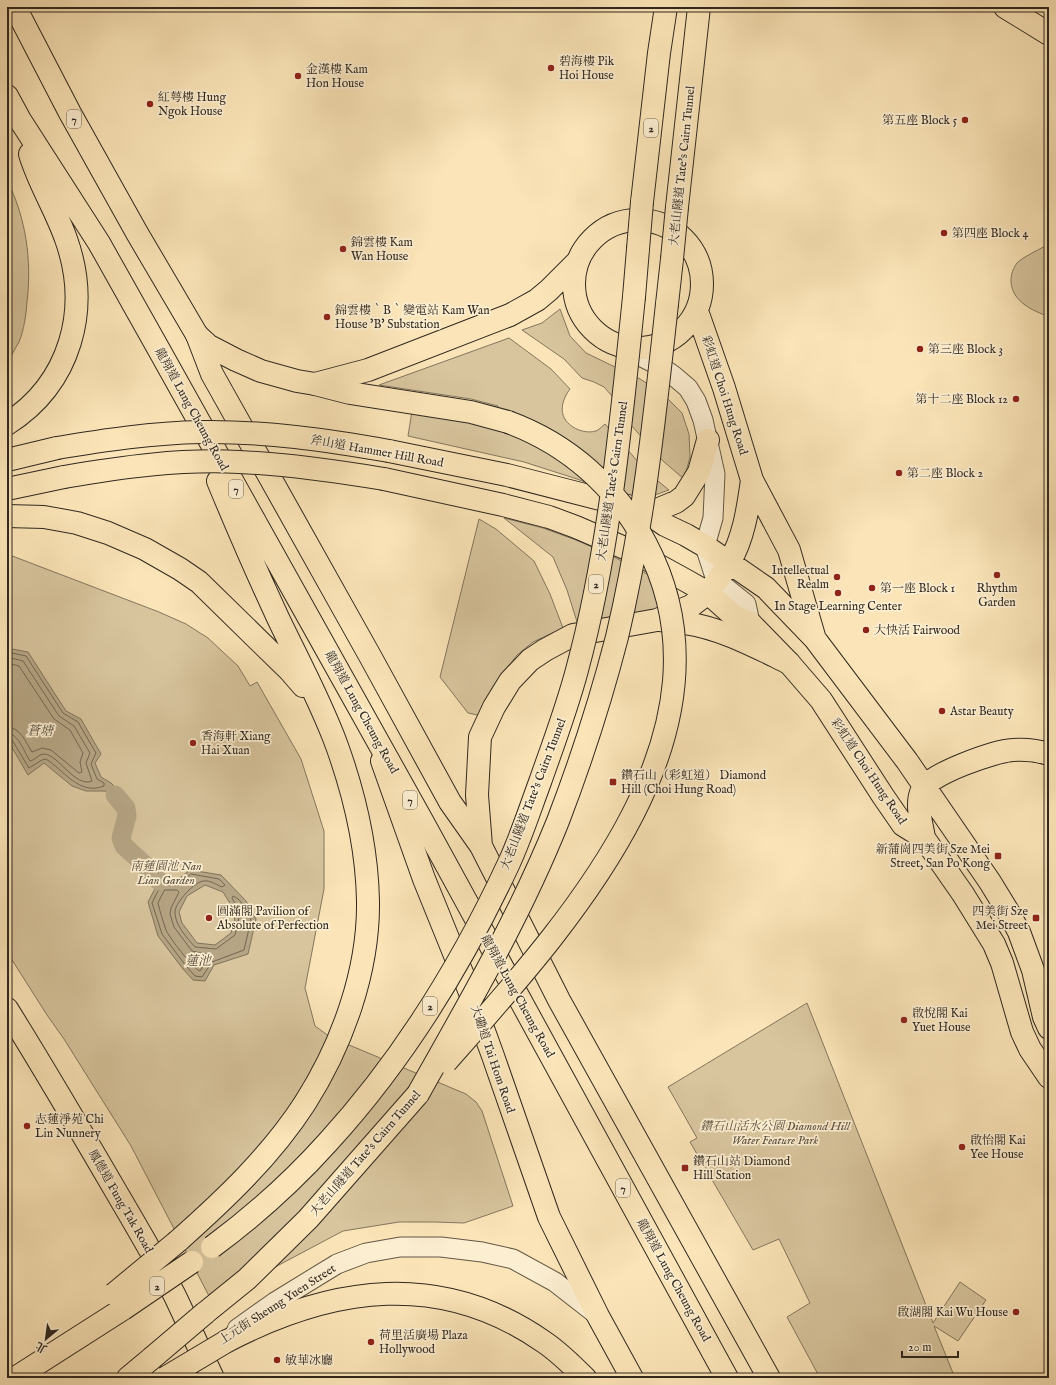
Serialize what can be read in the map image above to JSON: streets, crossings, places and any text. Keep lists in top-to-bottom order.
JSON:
{
  "streets": {
    "main road": [
      "7",
      "2",
      "大老山隧道 Tate's Cairn Tunnel",
      "彩虹道 Choi Hung Road",
      "龍翔道 Lung Cheung Road",
      "斧山道 Hammer Hill Road",
      "大磡道 Tai Hom Road",
      "鳳德道 Fung Tak Road"
    ],
    "street": ["上元街 Sheung Yuen Street"]
  },
  "crossings": [
    ["彩虹道 Choi Hung Road", "斧山道 Hammer Hill Road"],
    ["龍翔道 Lung Cheung Road", "大磡道 Tai Hom Road"],
    ["大磡道 Tai Hom Road", "上元街 Sheung Yuen Street"],
    ["鳳德道 Fung Tak Road", "上元街 Sheung Yuen Street"]
  ],
  "water": ["蒼塘", "蓮池"],
  "parks": ["南蓮園池 Nan Lian Garden", "鑽石山活水公園 Diamond Hill Water Feature Park"],
  "places": {
    "other": [
      "碧海樓 Pik Hoi House",
      "金漢樓 Kam Hon House",
      "紅萼樓 Hung Ngok House",
      "第五座 Block 5",
      "第四座 Block 4",
      "錦雲樓 Kam Wan House",
      "錦雲樓‵B‵變電站 Kam Wan House 'B' Substation",
      "第三座 Block 3",
      "第十二座 Block 12",
      "第二座 Block 2",
      "Rhythm Garden",
      "Intellectual Realm",
      "第一座 Block 1",
      "In Stage Learning Center",
      "大快活 Fairwood",
      "Astar Beauty",
      "香海軒 Xiang Hai Xuan",
      "圓滿閣 Pavilion of Absolute of Perfection",
      "啟悅閣 Kai Yuet House",
      "志蓮淨苑 Chi Lin Nunnery",
      "啟怡閣 Kai Yee House",
      "啟湖閣 Kai Wu House",
      "荷里活廣場 Plaza Hollywood",
      "敏華冰廳"
    ],
    "transit": [
      "鑽石山（彩虹道） Diamond Hill (Choi Hung Road)",
      "新蒲崗四美街 Sze Mei Street, San Po Kong",
      "四美街 Sze Mei Street",
      "鑽石山站 Diamond Hill Station"
    ]
  },
  "scale_bar": "20 m",
  "north": "bottom left"
}
